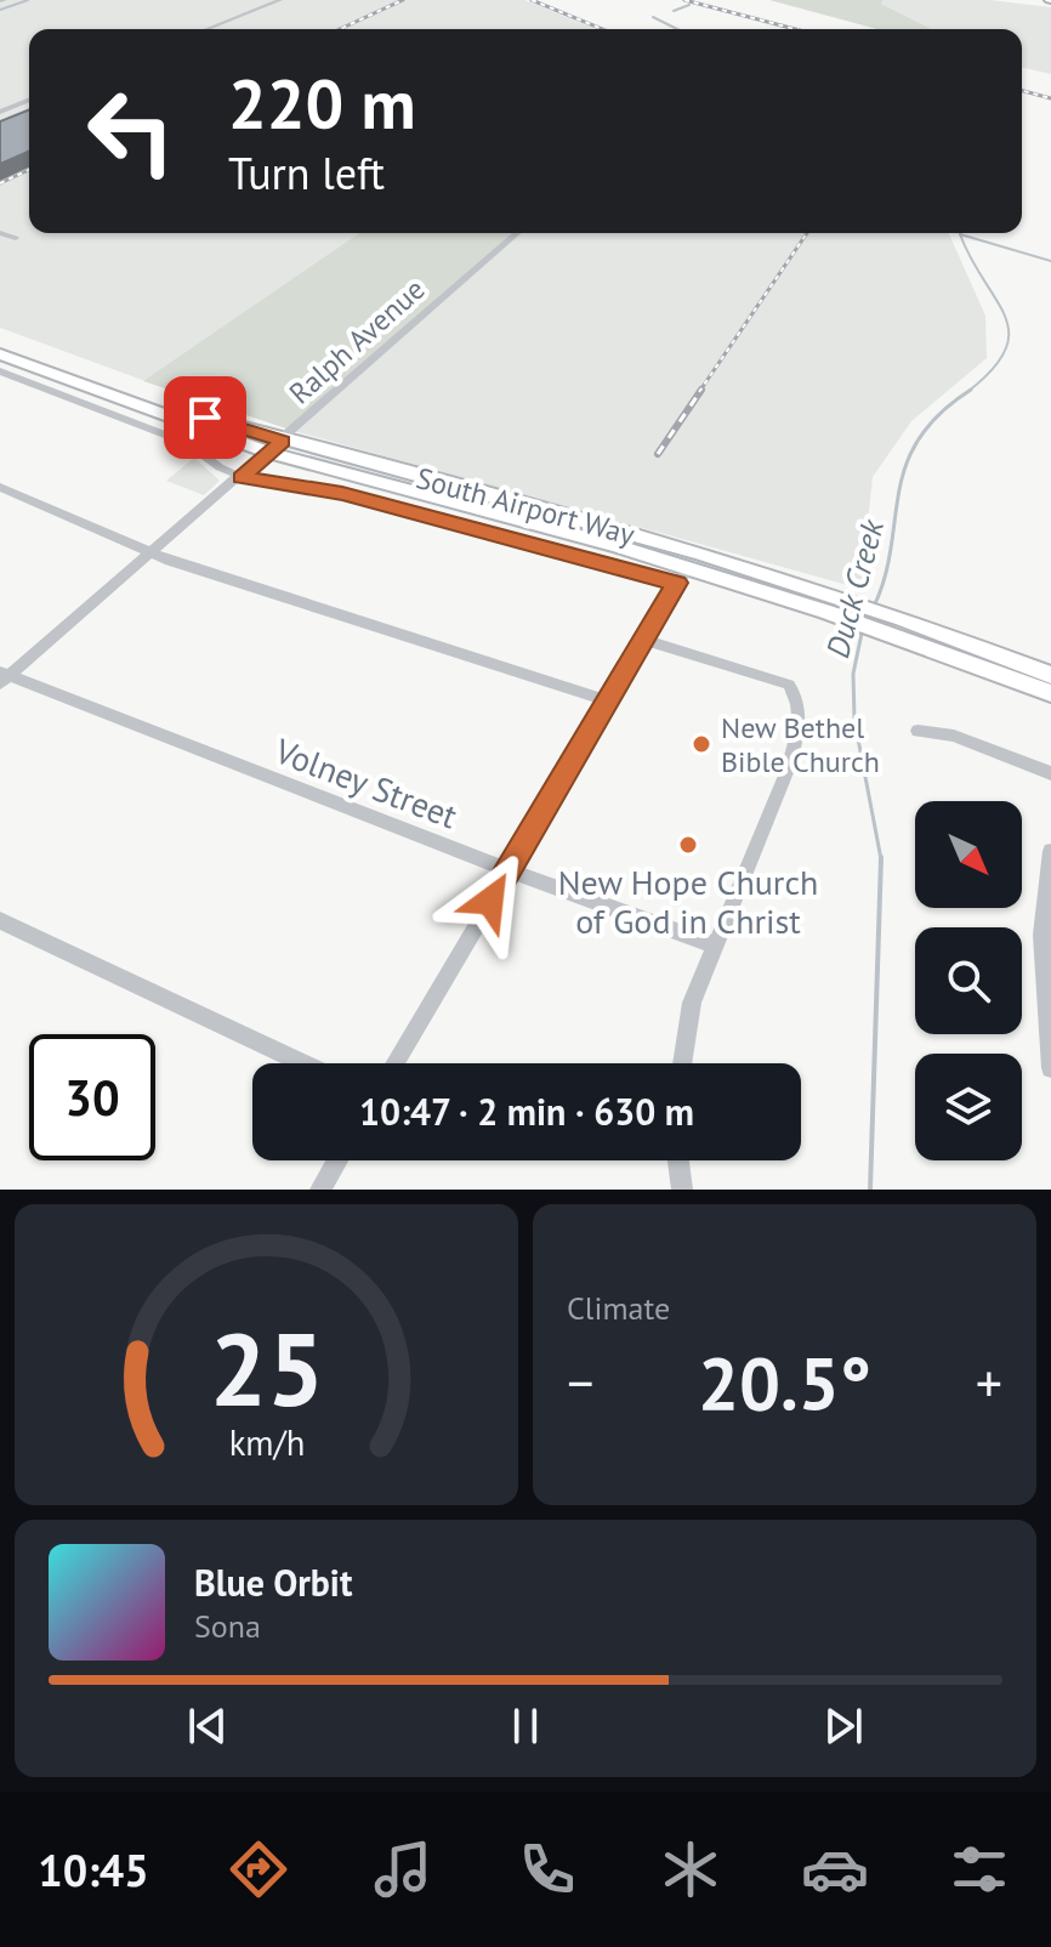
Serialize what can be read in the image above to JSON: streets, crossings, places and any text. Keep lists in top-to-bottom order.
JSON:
{
  "streets": {
    "main road": ["South Airport Way"],
    "street": ["Ralph Avenue", "Volney Street"]
  },
  "crossings": [
    ["Ralph Avenue", "South Airport Way"],
    ["Ralph Avenue", "Volney Street"]
  ],
  "water": ["Duck Creek"],
  "places": ["New Bethel Bible Church", "New Hope Church of God in Christ"],
  "north": "bottom right",
  "page": {
    "turn": ["220 m", "Turn left"],
    "limit": "30",
    "trip": "10:47 · 2 min · 630 m",
    "tile": "Climate",
    "heat": ["−", "20.5°", "+"],
    "song": ["Blue Orbit", "Sona"],
    "tabs": "10:45",
    "gauge": ["25", "km/h"]
  }
}
